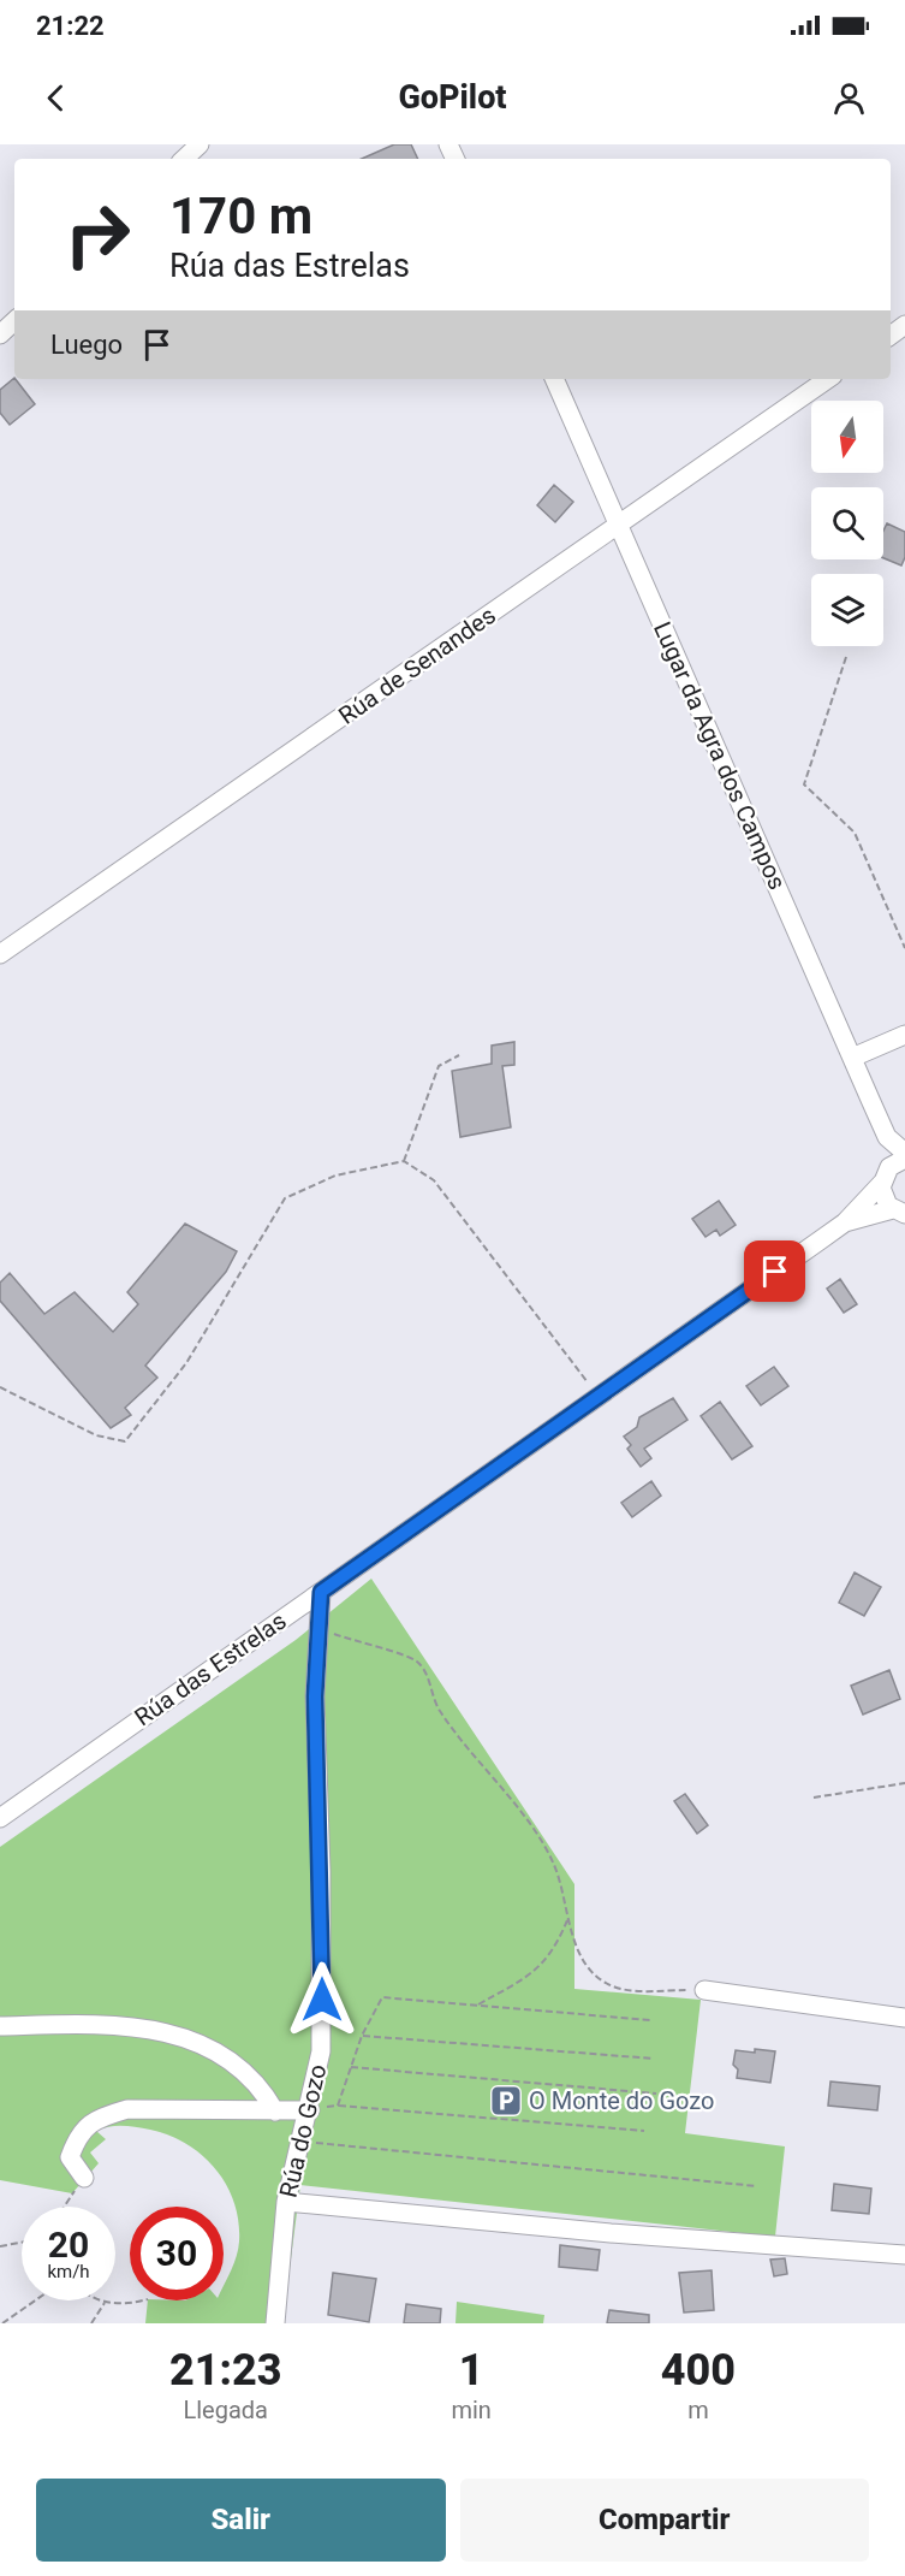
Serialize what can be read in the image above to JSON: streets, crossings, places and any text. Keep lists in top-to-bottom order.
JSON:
{
  "streets": {
    "street": [
      "Rúa de Senandes",
      "Lugar da Agra dos Campos",
      "Rúa das Estrelas",
      "Rúa do Gozo"
    ]
  },
  "crossings": [
    ["Rúa de Senandes", "Lugar da Agra dos Campos"],
    ["Lugar da Agra dos Campos", "Rúa das Estrelas"],
    ["Rúa das Estrelas", "Rúa do Gozo"]
  ],
  "places": {
    "parking": ["O Monte do Gozo"]
  },
  "north": "bottom",
  "page": {
    "status": "21:22",
    "header": "GoPilot",
    "turn": ["170 m", "Rúa das Estrelas"],
    "then": "Luego",
    "speed": "20 km/h",
    "limit": "30",
    "eta": [
      "21:23",
      "Llegada",
      "1",
      "min",
      "400",
      "m"
    ],
    "buttons": ["Salir", "Compartir"]
  }
}
